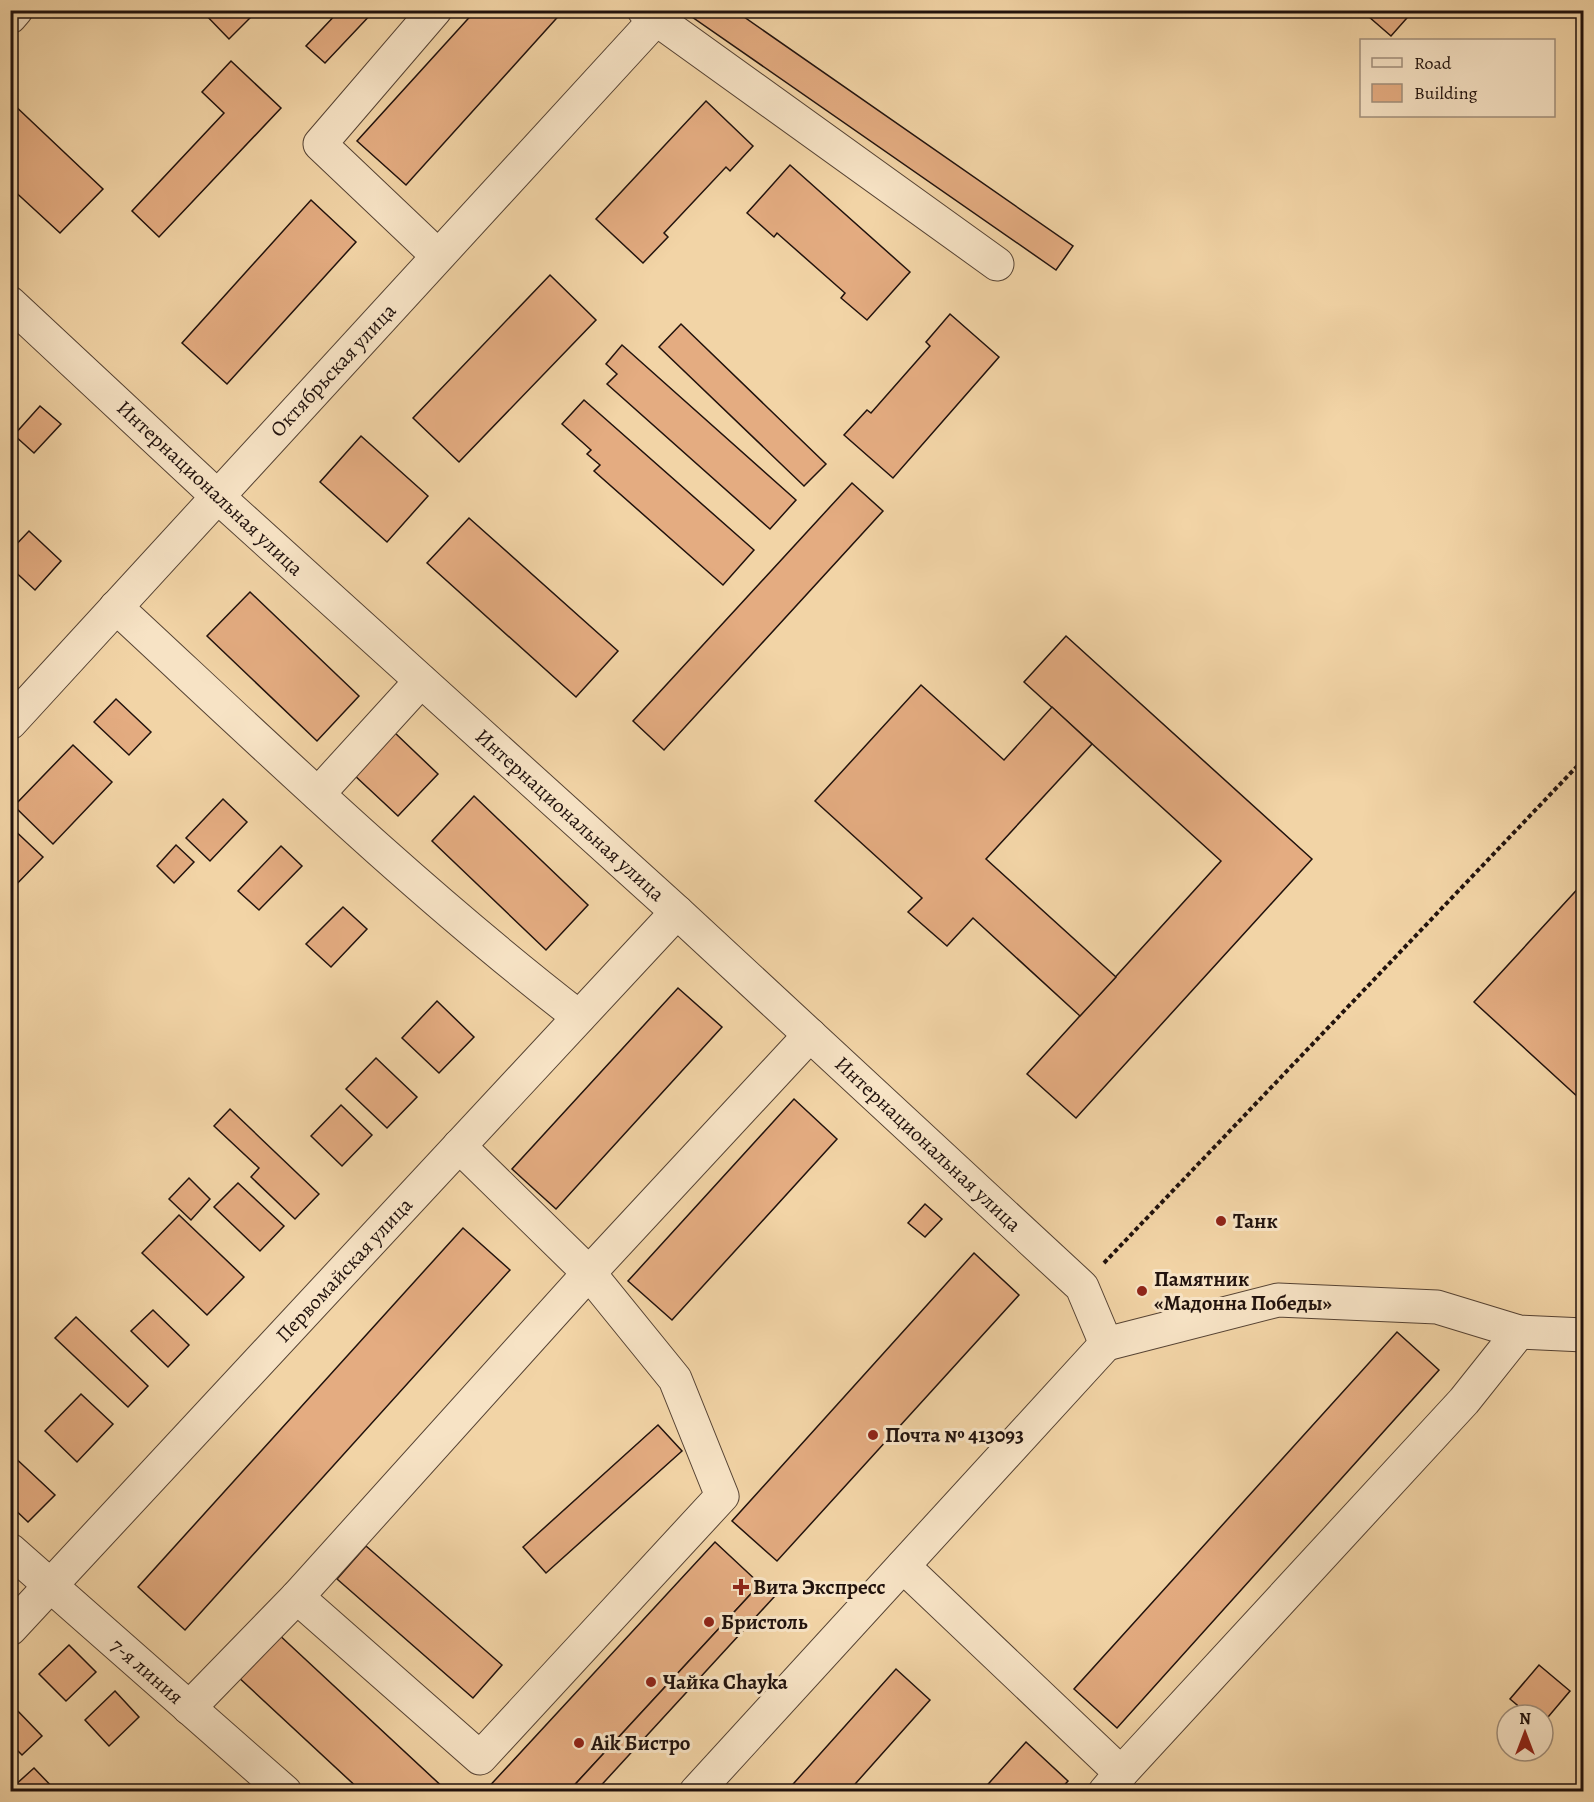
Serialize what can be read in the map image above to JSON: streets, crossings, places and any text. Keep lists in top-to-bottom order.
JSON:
{
  "streets": {
    "street": [
      "Октябрьская улица",
      "Интернациональная улица",
      "Первомайская улица",
      "7-я линия"
    ]
  },
  "crossings": [
    ["Октябрьская улица", "Интернациональная улица"],
    ["Интернациональная улица", "Первомайская улица"],
    ["Первомайская улица", "7-я линия"]
  ],
  "places": {
    "other": [
      "Танк",
      "Памятник «Мадонна Победы»",
      "Почта № 413093",
      "Бристоль",
      "Чайка Chayka",
      "Aik Бистро"
    ],
    "health": ["Вита Экспресс"]
  },
  "legend": ["Road", "Building"],
  "north": "top"
}
